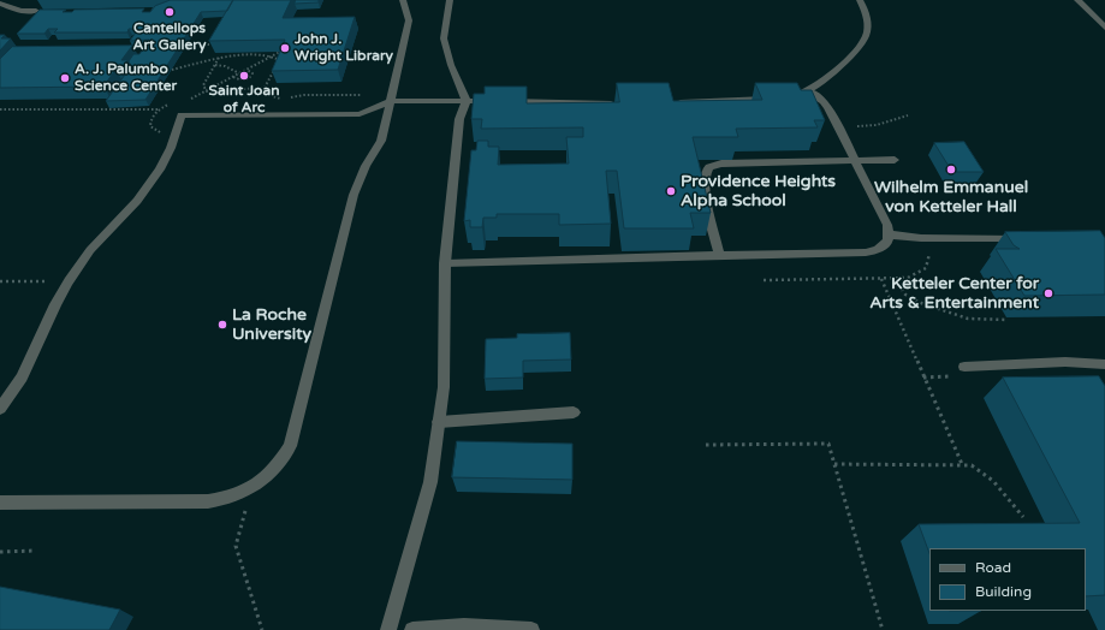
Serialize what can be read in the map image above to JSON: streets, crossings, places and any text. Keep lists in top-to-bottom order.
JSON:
{
  "places": [
    "Cantellops Art Gallery",
    "John J. Wright Library",
    "Saint Joan of Arc",
    "A. J. Palumbo Science Center",
    "Wilhelm Emmanuel von Ketteler Hall",
    "Providence Heights Alpha School",
    "Ketteler Center for Arts & Entertainment",
    "La Roche University"
  ],
  "legend": ["Road", "Building"]
}
